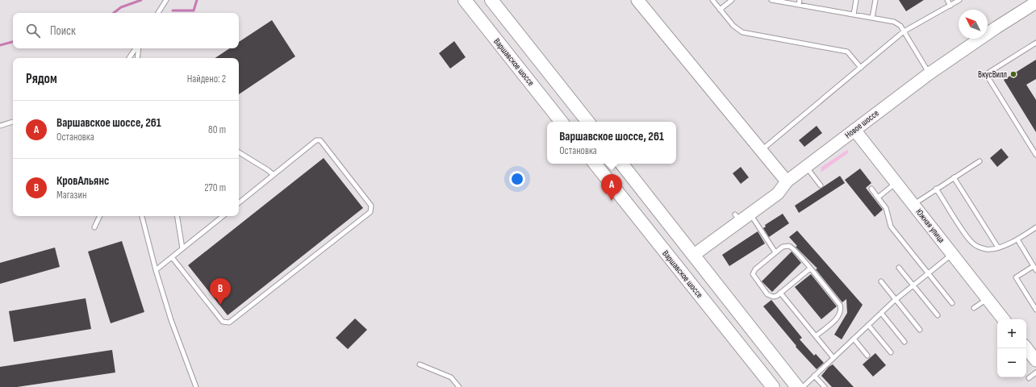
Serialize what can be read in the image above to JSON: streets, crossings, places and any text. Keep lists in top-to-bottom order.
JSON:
{
  "streets": {
    "main road": ["Варшавское шоссе"],
    "street": ["Новое шоссе", "Южная улица"]
  },
  "crossings": [
    ["Новое шоссе", "Южная улица"]
  ],
  "places": ["ВкусВилл"],
  "north": "top left",
  "page": {
    "search": "Поиск",
    "heading": ["Рядом", "Найдено: 2"],
    "list": [
      {
        "mark": "A",
        "name": "Варшавское шоссе, 261",
        "note": "Остановка",
        "value": "80 m"
      },
      {
        "mark": "B",
        "name": "КровАльянс",
        "note": "Магазин",
        "value": "270 m"
      }
    ],
    "popup": ["Варшавское шоссе, 261", "Остановка"],
    "pins": ["A", "B"],
    "map_buttons": ["+", "−"]
  }
}
